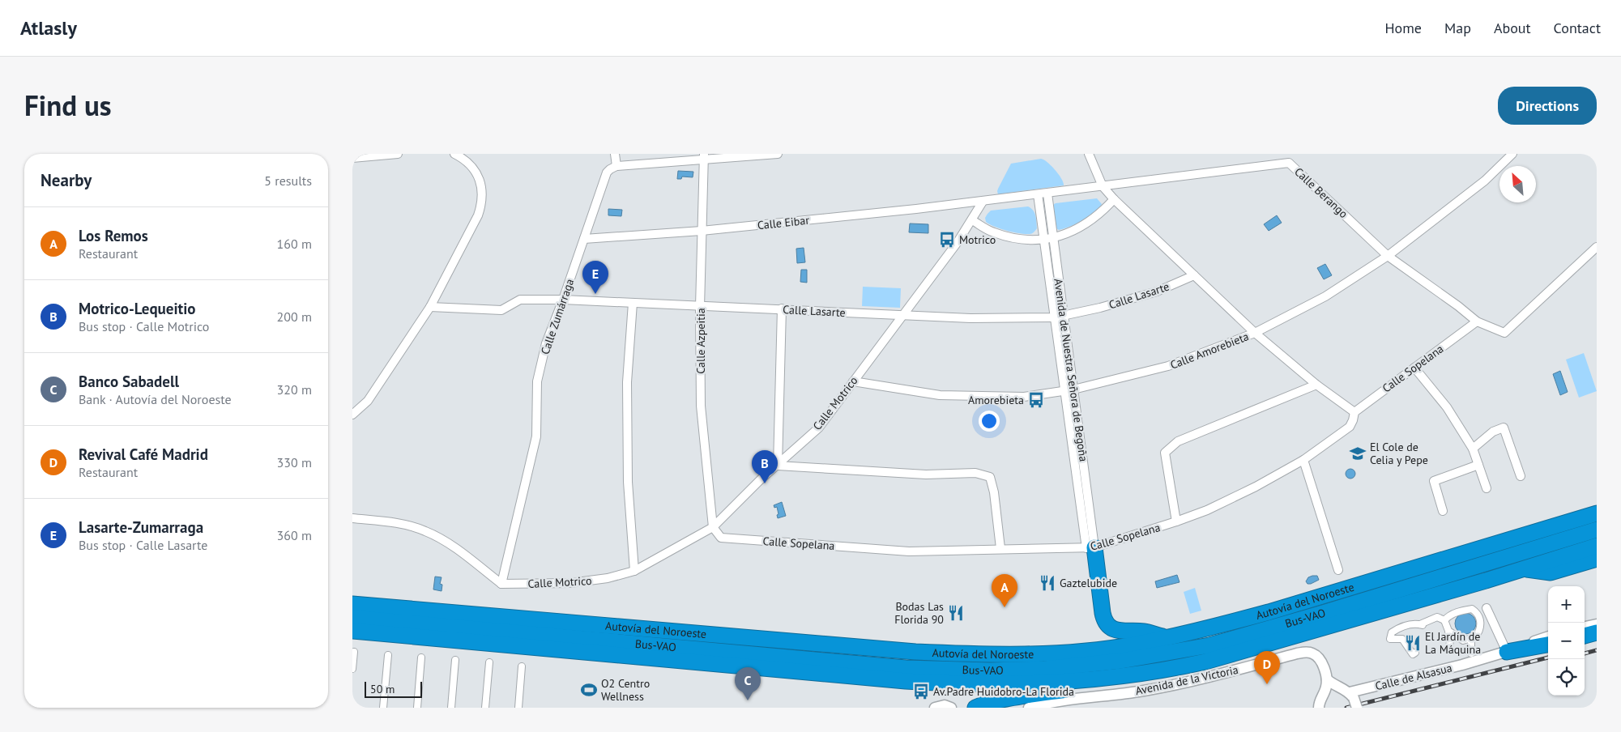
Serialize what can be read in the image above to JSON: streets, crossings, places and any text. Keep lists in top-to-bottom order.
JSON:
{
  "streets": {
    "highway": ["Autovía del Noroeste", "Bus-VAO"],
    "street": [
      "Calle Berango",
      "Calle Eibar",
      "Calle Lasarte",
      "Calle Zumárraga",
      "Calle Azpeitia",
      "Calle Amorebieta",
      "Calle Sopelana",
      "Avenida de Nuestra Señora de Begoña",
      "Calle Motrico",
      "Calle de Alsasua",
      "Avenida de la Victoria"
    ]
  },
  "crossings": [
    ["Calle Berango", "Calle Eibar"],
    ["Calle Berango", "Calle Amorebieta"],
    ["Calle Berango", "Calle Sopelana"],
    ["Calle Eibar", "Calle Zumárraga"],
    ["Calle Eibar", "Calle Azpeitia"],
    ["Calle Eibar", "Avenida de Nuestra Señora de Begoña"],
    ["Calle Eibar", "Calle Motrico"],
    ["Calle Lasarte", "Calle Zumárraga"],
    ["Calle Lasarte", "Calle Azpeitia"],
    ["Calle Lasarte", "Avenida de Nuestra Señora de Begoña"],
    ["Calle Lasarte", "Calle Motrico"],
    ["Calle Zumárraga", "Calle Motrico"],
    ["Calle Azpeitia", "Calle Sopelana"],
    ["Calle Azpeitia", "Calle Motrico"],
    ["Calle Amorebieta", "Avenida de Nuestra Señora de Begoña"],
    ["Calle Amorebieta", "Calle Motrico"],
    ["Calle Sopelana", "Avenida de Nuestra Señora de Begoña"],
    ["Calle Sopelana", "Calle Motrico"]
  ],
  "places": {
    "bus stop": ["Motrico", "Amorebieta", "Av.Padre Huidobro-La Florida"],
    "school or university": ["El Cole de Celia y Pepe"],
    "restaurant": ["Gaztelubide", "Bodas Las Florida 90", "El Jardín de La Máquina"],
    "sports": ["O2 Centro Wellness"]
  },
  "scale_bar": "50 m",
  "north": "top left",
  "page": {
    "header": "Atlasly",
    "nav": [
      "Home",
      "Map",
      "About",
      "Contact"
    ],
    "title": "Find us",
    "buttons": "Directions",
    "heading": ["Nearby", "5 results"],
    "list": [
      {
        "mark": "A",
        "name": "Los Remos",
        "note": "Restaurant",
        "value": "160 m"
      },
      {
        "mark": "B",
        "name": "Motrico-Lequeitio",
        "note": "Bus stop · Calle Motrico",
        "value": "200 m"
      },
      {
        "mark": "C",
        "name": "Banco Sabadell",
        "note": "Bank · Autovía del Noroeste",
        "value": "320 m"
      },
      {
        "mark": "D",
        "name": "Revival Café Madrid",
        "note": "Restaurant",
        "value": "330 m"
      },
      {
        "mark": "E",
        "name": "Lasarte-Zumarraga",
        "note": "Bus stop · Calle Lasarte",
        "value": "360 m"
      }
    ],
    "pins": [
      "E",
      "B",
      "A",
      "D",
      "C"
    ],
    "map_buttons": ["+", "−"],
    "scale": "50 m"
  }
}
